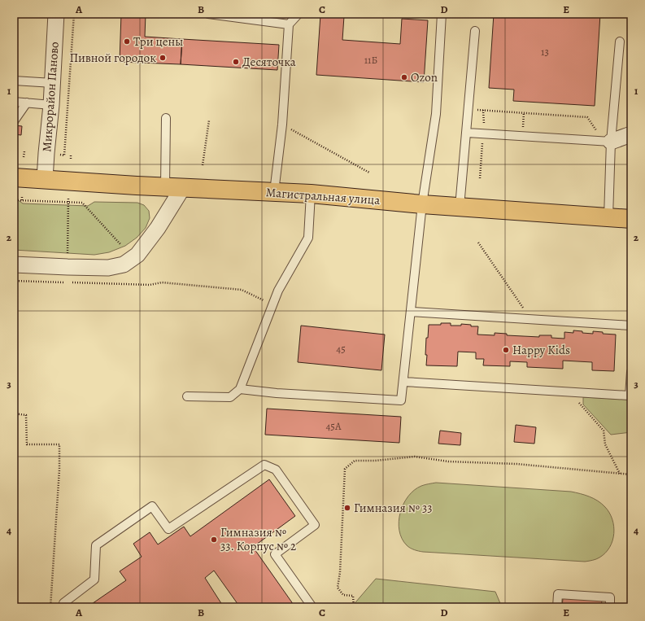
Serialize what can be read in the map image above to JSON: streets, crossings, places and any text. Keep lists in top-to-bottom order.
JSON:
{
  "streets": {
    "highway": ["Магистральная улица"],
    "street": ["Микрорайон Паново"]
  },
  "crossings": [
    ["Микрорайон Паново", "Магистральная улица"]
  ],
  "places": [
    "Три цены",
    "Пивной городок",
    "Десяточка",
    "Ozon",
    "Happy Kids",
    "Гимназия № 33",
    "Гимназия № 33. Корпус № 2"
  ],
  "house_numbers": [
    "13",
    "11Б",
    "45",
    "45А"
  ],
  "grid": {
    "columns": [
      "A",
      "B",
      "C",
      "D",
      "E"
    ],
    "rows": [
      "1",
      "2",
      "3",
      "4"
    ]
  }
}
